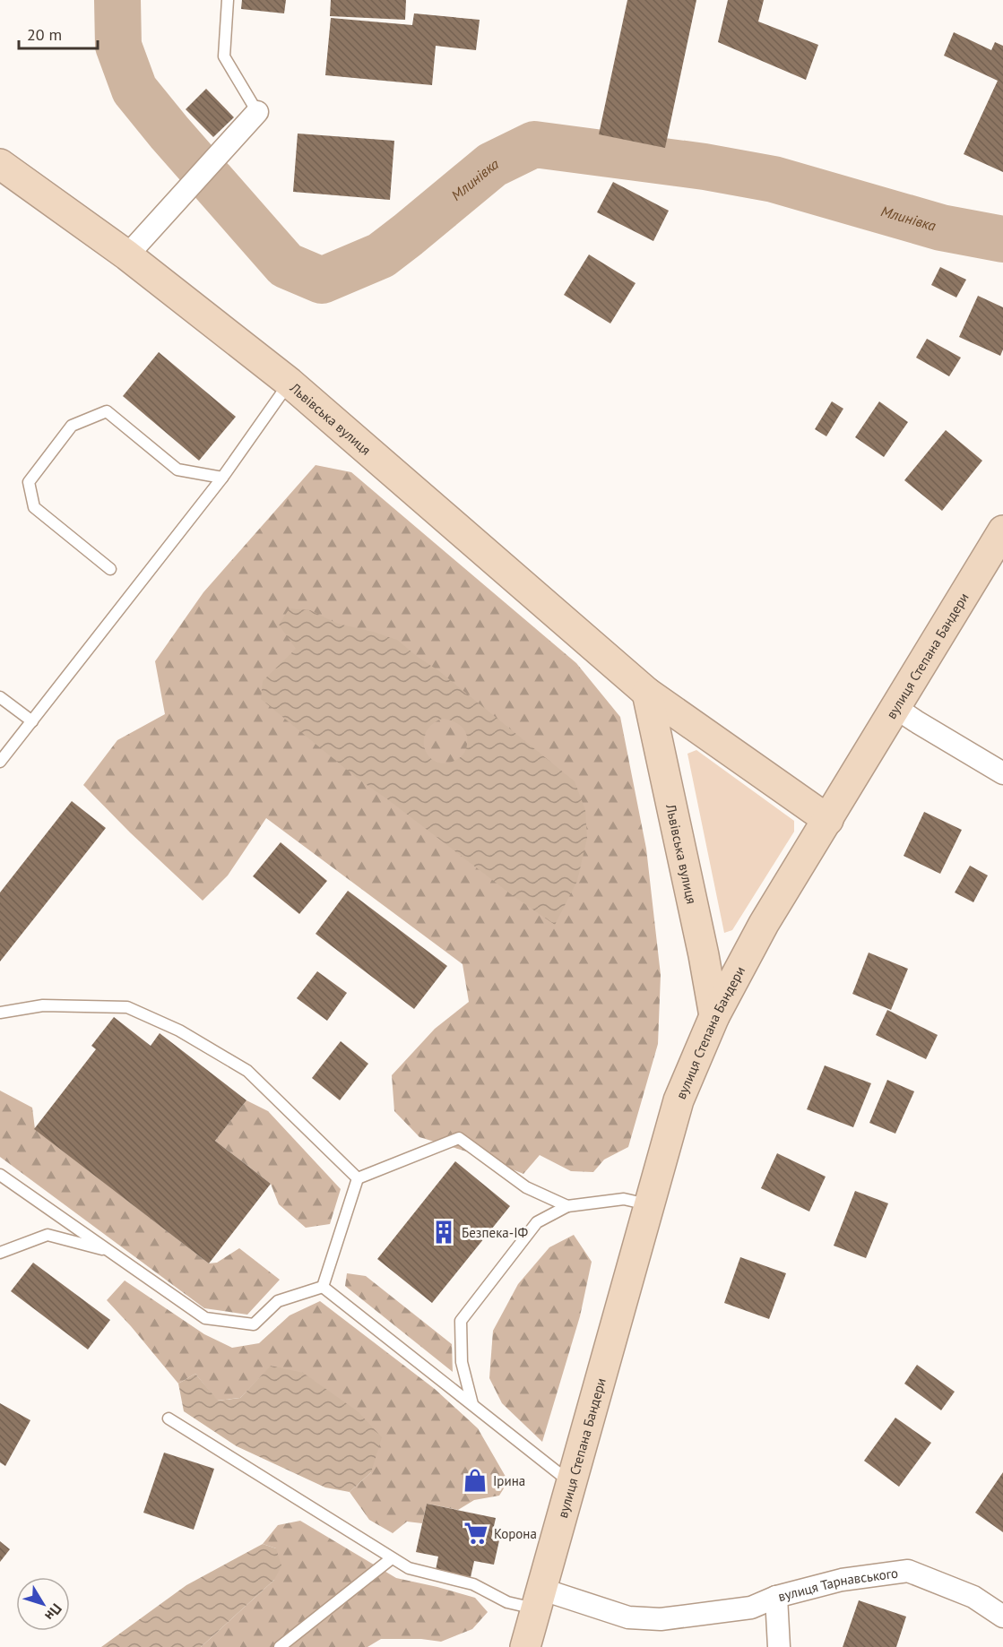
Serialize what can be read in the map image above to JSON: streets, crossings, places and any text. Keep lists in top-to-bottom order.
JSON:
{
  "streets": {
    "street": ["Львівська вулиця", "вулиця Степана Бандери", "вулиця Тарнавського"]
  },
  "crossings": [
    ["Львівська вулиця", "вулиця Степана Бандери"]
  ],
  "water": ["Млинівка"],
  "places": {
    "building": ["Безпека-ІФ"],
    "shop": ["Ірина"],
    "supermarket": ["Корона"]
  },
  "scale_bar": "20 m",
  "north": "bottom right"
}
